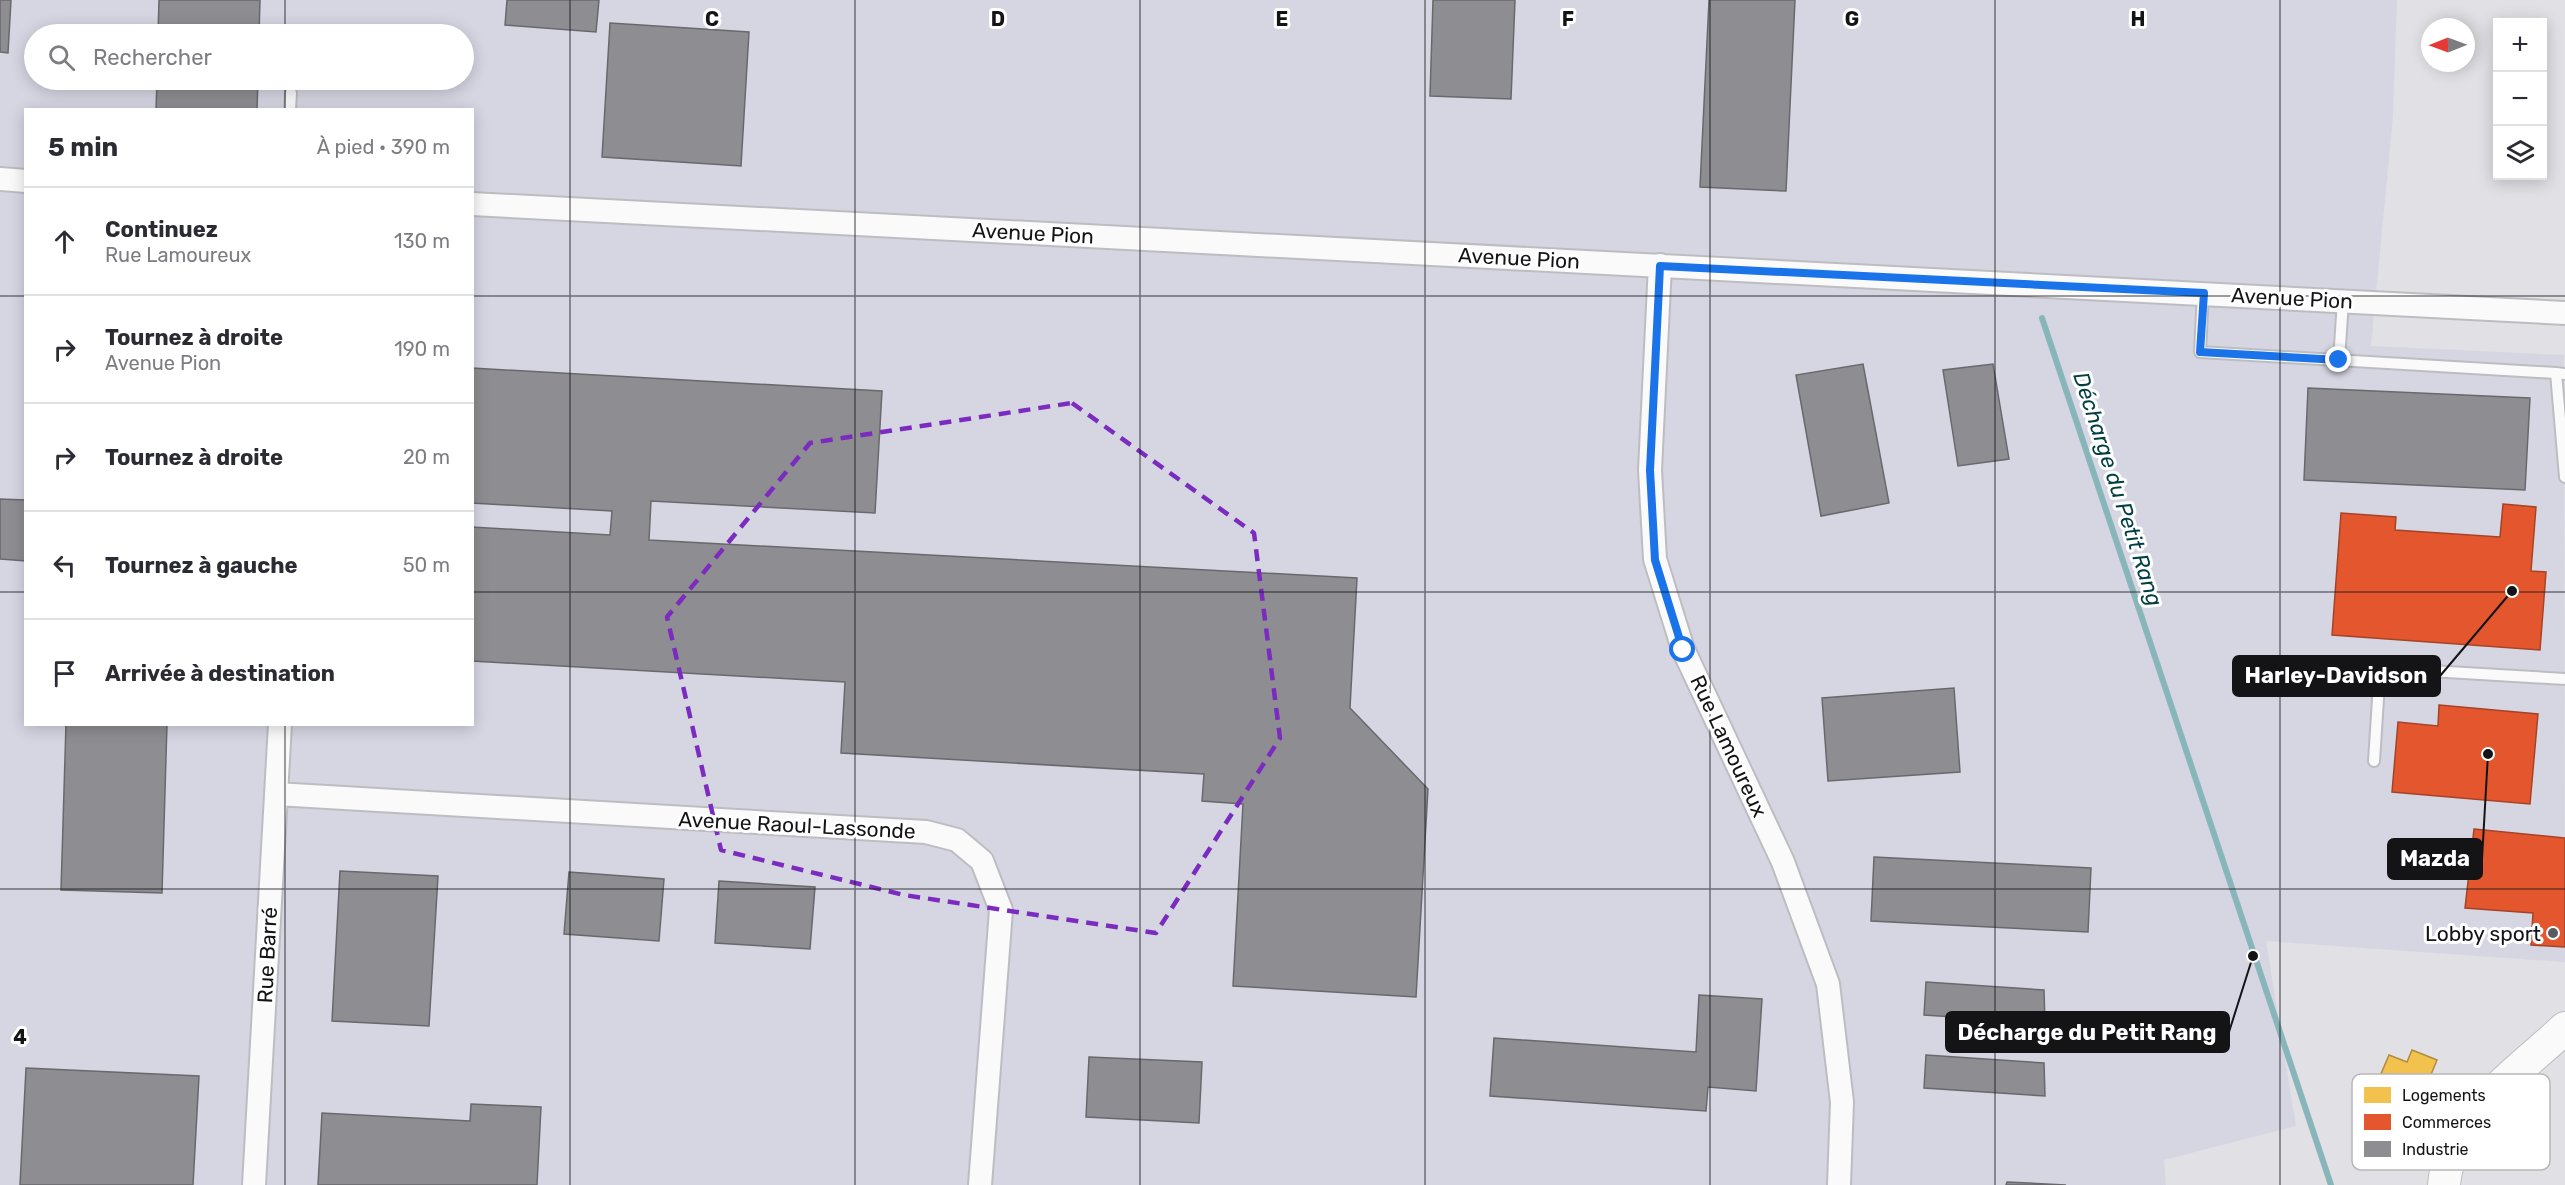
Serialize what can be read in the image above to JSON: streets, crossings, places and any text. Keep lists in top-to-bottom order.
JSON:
{
  "streets": {
    "street": [
      "Avenue Pion",
      "Rue Lamoureux",
      "Avenue Raoul-Lassonde",
      "Rue Barré"
    ]
  },
  "crossings": [
    ["Avenue Pion", "Rue Lamoureux"],
    ["Avenue Raoul-Lassonde", "Rue Barré"]
  ],
  "water": ["Décharge du Petit Rang"],
  "places": [
    "Harley-Davidson",
    "Mazda",
    "Lobby sport",
    "Décharge du Petit Rang"
  ],
  "legend": ["Logements", "Commerces", "Industrie"],
  "north": "left",
  "page": {
    "map_buttons": ["+", "−"],
    "search": "Rechercher",
    "heading": ["5 min", "À pied · 390 m"],
    "list": [
      ["Continuez", "Rue Lamoureux", "130 m"],
      ["Tournez à droite", "Avenue Pion", "190 m"],
      ["Tournez à droite", "20 m"],
      ["Tournez à gauche", "50 m"],
      "Arrivée à destination"
    ]
  },
  "grid": {
    "columns": [
      "C",
      "D",
      "E",
      "F",
      "G",
      "H"
    ],
    "rows": ["4"]
  }
}
